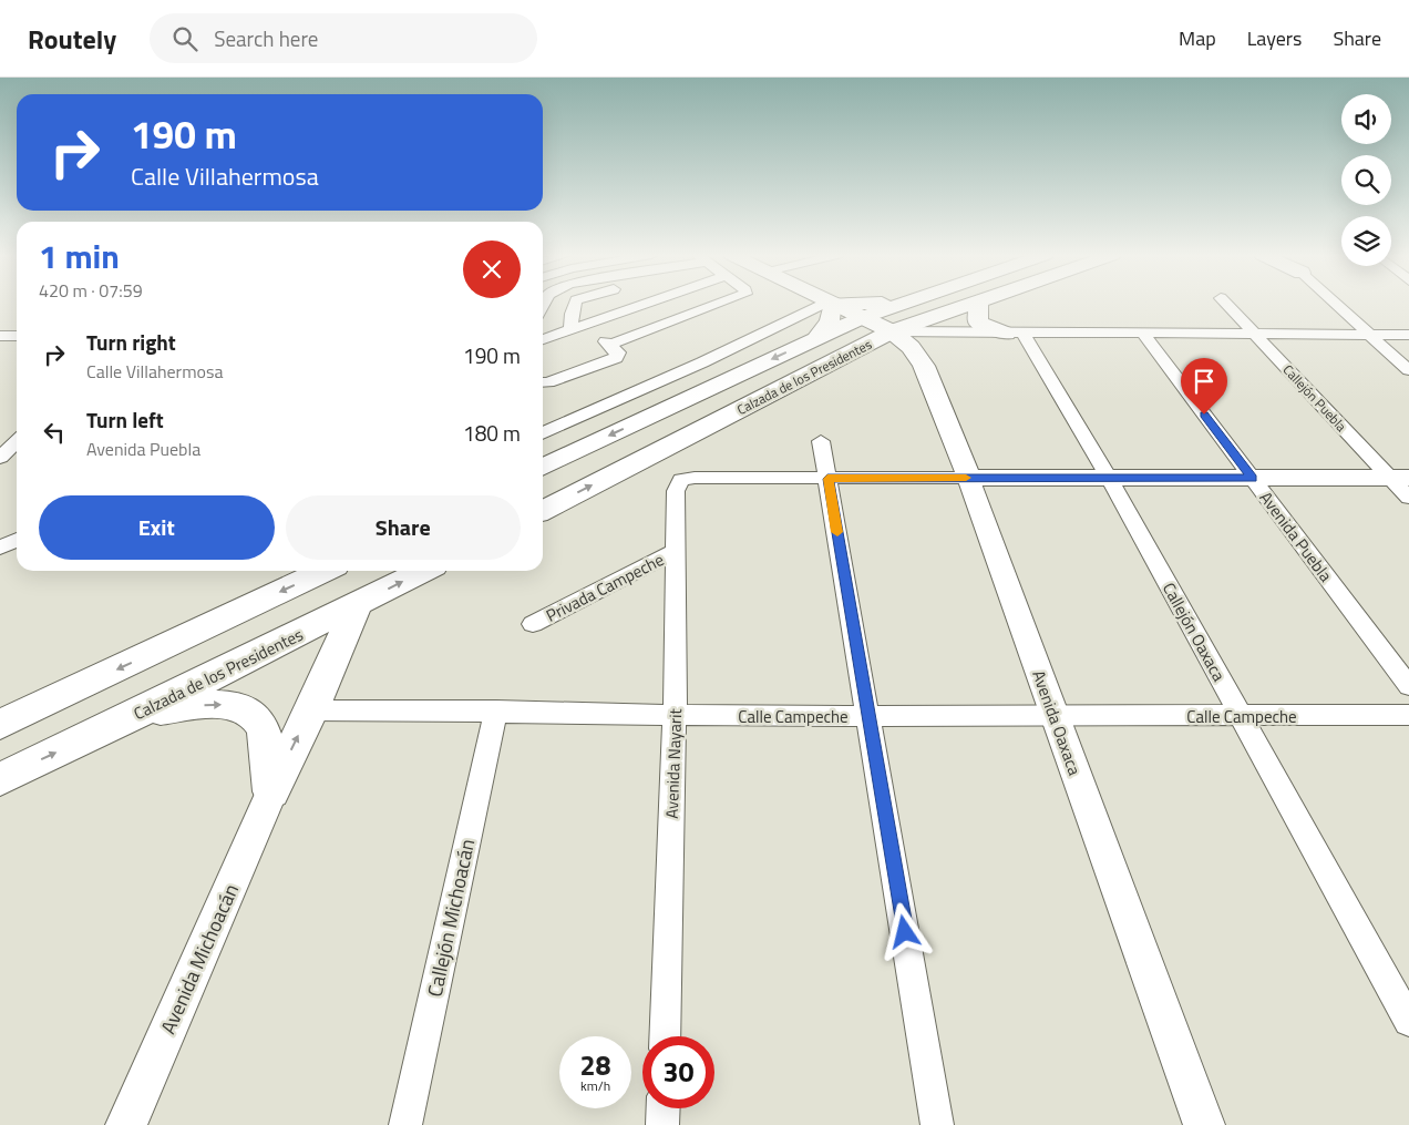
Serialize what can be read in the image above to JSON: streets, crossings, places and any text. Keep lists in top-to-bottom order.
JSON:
{
  "streets": {
    "main road": ["Calzada de los Presidentes", "Avenida Oaxaca"],
    "street": [
      "Callejón Puebla",
      "Avenida Puebla",
      "Privada Campeche",
      "Callejón Oaxaca",
      "Calle Campeche",
      "Avenida Nayarit",
      "Callejón Michoacán",
      "Avenida Michoacán"
    ]
  },
  "crossings": [
    ["Calzada de los Presidentes", "Avenida Oaxaca"],
    ["Privada Campeche", "Avenida Nayarit"],
    ["Callejón Oaxaca", "Calle Campeche"],
    ["Calle Campeche", "Avenida Oaxaca"],
    ["Calle Campeche", "Avenida Nayarit"],
    ["Calle Campeche", "Callejón Michoacán"]
  ],
  "page": {
    "header": "Routely",
    "search": "Search here",
    "nav": ["Map", "Layers", "Share"],
    "turn": ["190 m", "Calle Villahermosa"],
    "heading": ["1 min", "420 m · 07:59"],
    "list": [
      {
        "name": "Turn right",
        "note": "Calle Villahermosa",
        "value": "190 m"
      },
      {
        "name": "Turn left",
        "note": "Avenida Puebla",
        "value": "180 m"
      }
    ],
    "buttons": ["Exit", "Share"],
    "speed": "28 km/h",
    "limit": "30"
  }
}
